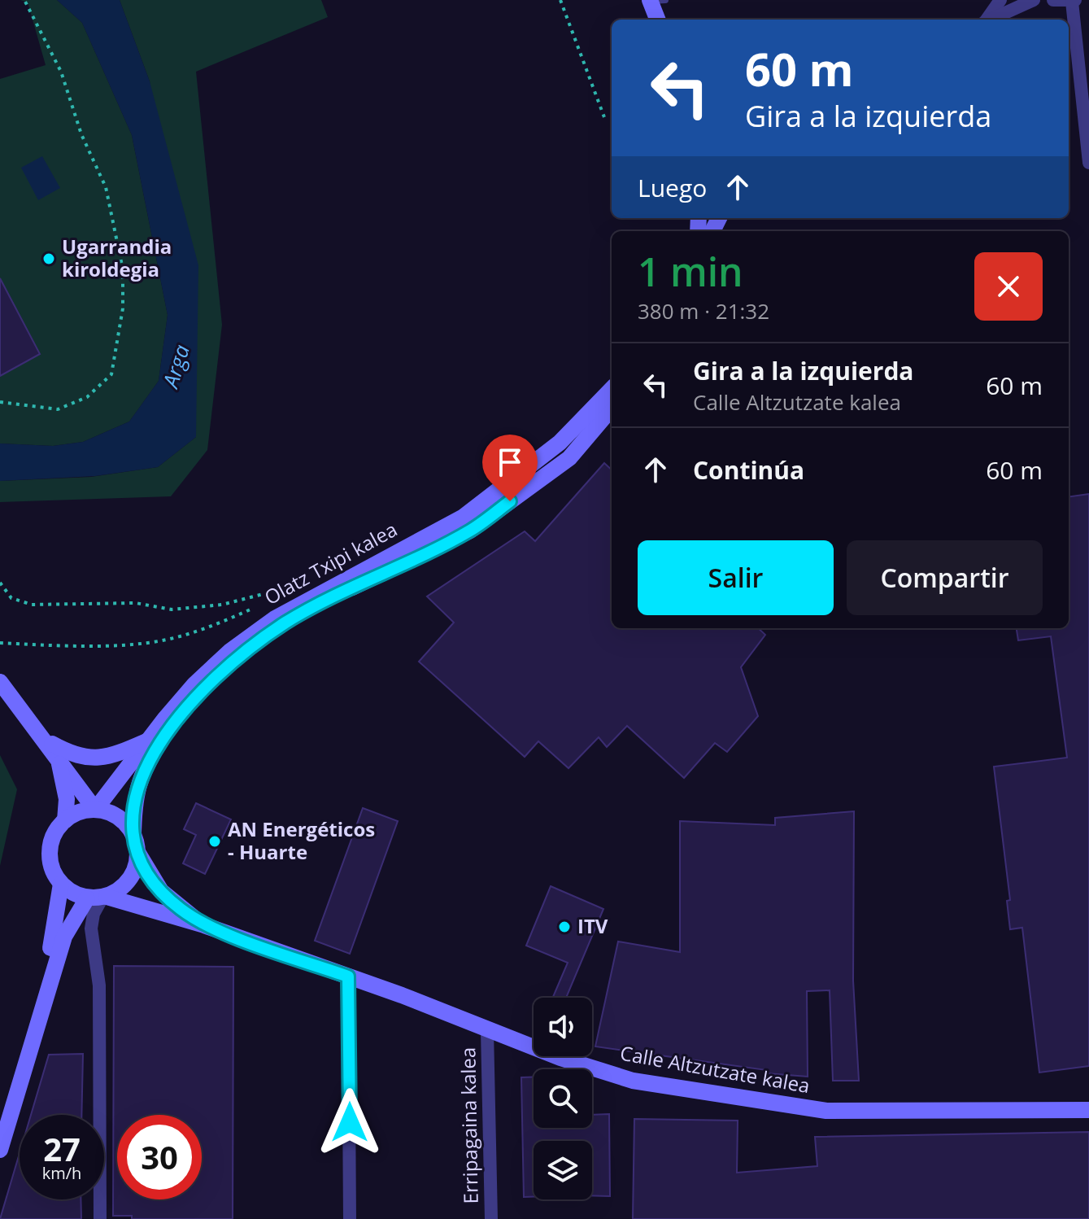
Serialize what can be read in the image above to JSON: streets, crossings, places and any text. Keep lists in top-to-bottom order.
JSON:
{
  "streets": {
    "main road": ["Olatz Txipi kalea", "Calle Altzutzate kalea"],
    "street": ["Erripagaina kalea"]
  },
  "crossings": [
    ["Olatz Txipi kalea", "Calle Altzutzate kalea"],
    ["Calle Altzutzate kalea", "Erripagaina kalea"]
  ],
  "water": ["Arga"],
  "places": ["Ugarrandia kiroldegia", "AN Energéticos - Huarte", "ITV"],
  "page": {
    "turn": ["60 m", "Gira a la izquierda"],
    "then": "Luego",
    "heading": ["1 min", "380 m · 21:32"],
    "list": [
      {
        "name": "Gira a la izquierda",
        "note": "Calle Altzutzate kalea",
        "value": "60 m"
      },
      {
        "name": "Continúa",
        "value": "60 m"
      }
    ],
    "buttons": ["Salir", "Compartir"],
    "speed": "27 km/h",
    "limit": "30"
  }
}
